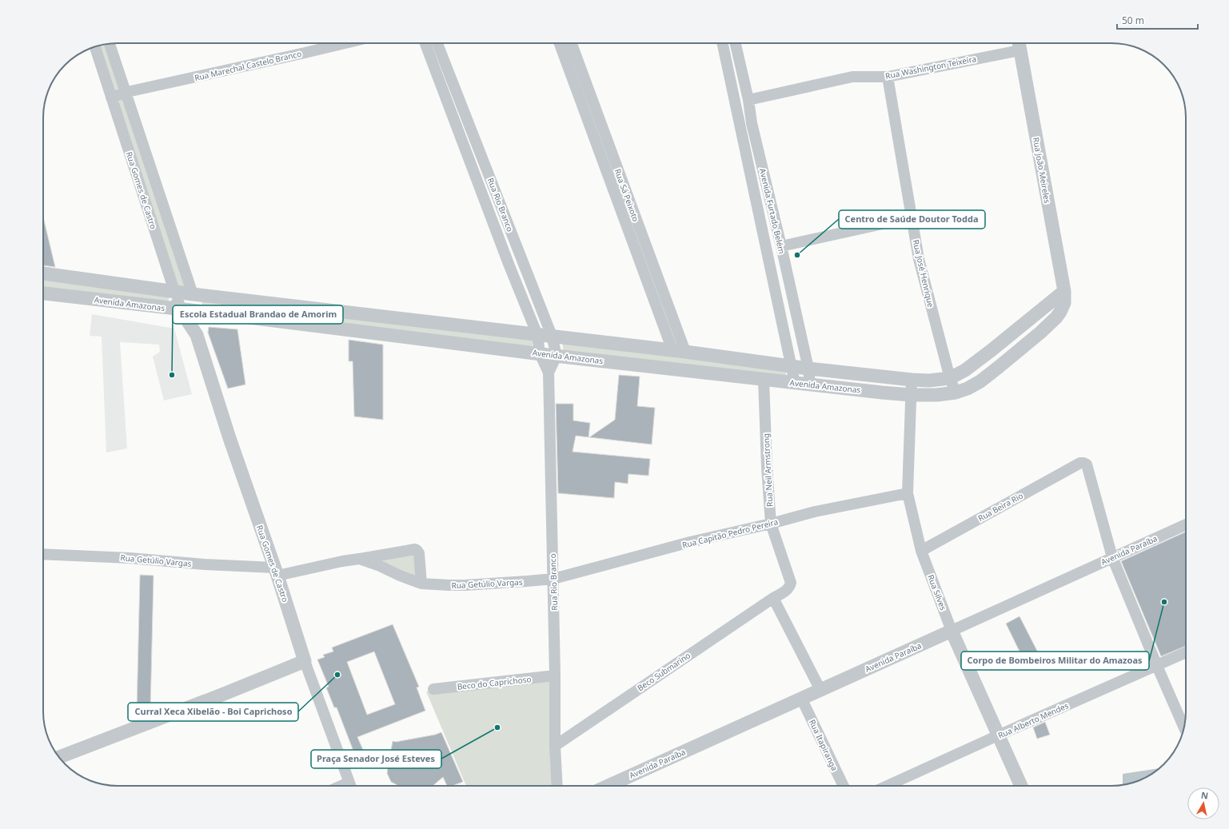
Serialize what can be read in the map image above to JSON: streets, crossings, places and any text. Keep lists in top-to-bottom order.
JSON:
{
  "streets": {
    "street": [
      "Rua Marechal Castelo Branco",
      "Rua Washington Teixeira",
      "Rua João Meireles",
      "Rua Gomes de Castro",
      "Rua Sá Peixoto",
      "Rua Rio Branco",
      "Avenida Furtado Belém",
      "Rua José Henrique",
      "Avenida Amazonas",
      "Rua Neil Armstrong",
      "Rua Beira Rio",
      "Rua Capitão Pedro Pereira",
      "Avenida Paraíba",
      "Rua Getúlio Vargas",
      "Rua Silves",
      "Beco Submarino",
      "Beco do Caprichoso",
      "Rua Alberto Mendes",
      "Rua Itapiranga"
    ]
  },
  "crossings": [
    ["Rua Marechal Castelo Branco", "Rua Gomes de Castro"],
    ["Rua Washington Teixeira", "Rua João Meireles"],
    ["Rua Washington Teixeira", "Avenida Furtado Belém"],
    ["Rua Washington Teixeira", "Rua José Henrique"],
    ["Rua João Meireles", "Avenida Amazonas"],
    ["Rua Gomes de Castro", "Avenida Amazonas"],
    ["Rua Gomes de Castro", "Rua Getúlio Vargas"],
    ["Rua Sá Peixoto", "Avenida Amazonas"],
    ["Rua Rio Branco", "Avenida Amazonas"],
    ["Rua Rio Branco", "Rua Capitão Pedro Pereira"],
    ["Rua Rio Branco", "Rua Getúlio Vargas"],
    ["Rua Rio Branco", "Beco Submarino"],
    ["Rua Rio Branco", "Beco do Caprichoso"],
    ["Avenida Furtado Belém", "Avenida Amazonas"],
    ["Rua José Henrique", "Avenida Amazonas"],
    ["Avenida Amazonas", "Rua Neil Armstrong"],
    ["Avenida Amazonas", "Rua Silves"],
    ["Rua Neil Armstrong", "Rua Capitão Pedro Pereira"],
    ["Rua Neil Armstrong", "Beco Submarino"],
    ["Rua Beira Rio", "Avenida Paraíba"],
    ["Rua Beira Rio", "Rua Silves"],
    ["Rua Capitão Pedro Pereira", "Rua Getúlio Vargas"],
    ["Rua Capitão Pedro Pereira", "Rua Silves"],
    ["Avenida Paraíba", "Rua Silves"],
    ["Avenida Paraíba", "Rua Itapiranga"],
    ["Rua Silves", "Rua Alberto Mendes"]
  ],
  "places": [
    "Centro de Saúde Doutor Todda",
    "Escola Estadual Brandao de Amorim",
    "Corpo de Bombeiros Militar do Amazoas",
    "Curral Xeca Xibelão - Boi Caprichoso",
    "Praça Senador José Esteves"
  ],
  "scale_bar": "50 m",
  "north": "top"
}
